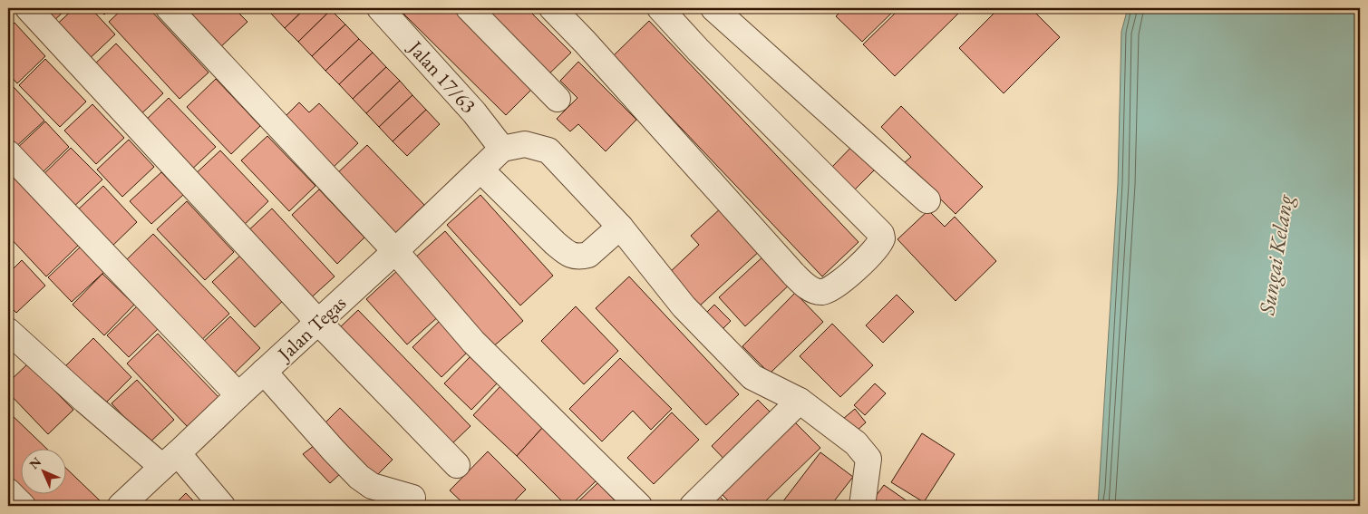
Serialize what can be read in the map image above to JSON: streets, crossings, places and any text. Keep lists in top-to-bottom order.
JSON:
{
  "streets": {
    "street": ["Jalan 17/63", "Jalan Tegas"]
  },
  "crossings": [
    ["Jalan 17/63", "Jalan Tegas"]
  ],
  "water": ["Sungai Kelang"],
  "north": "top left"
}
